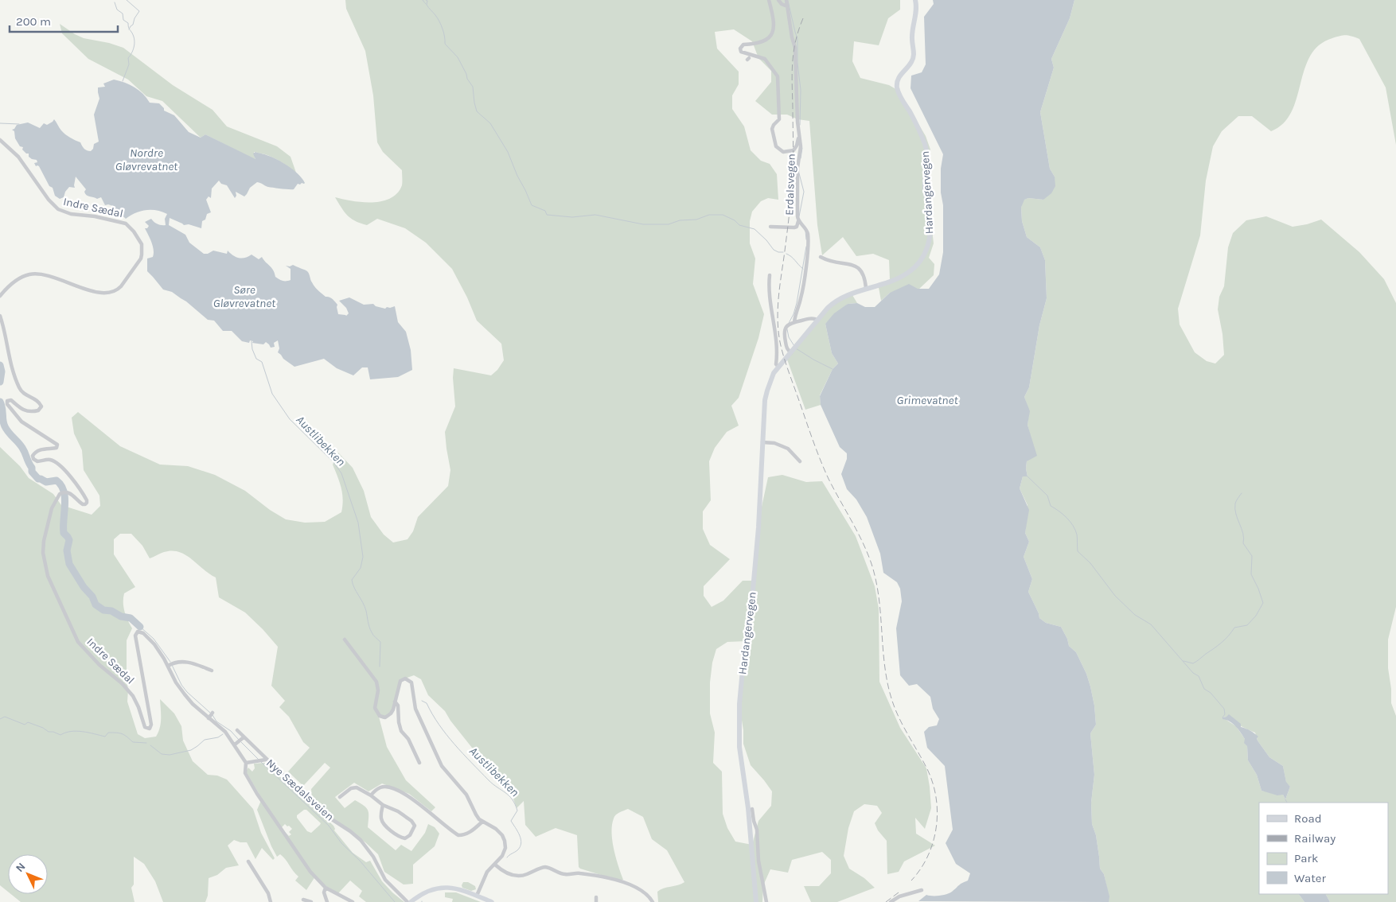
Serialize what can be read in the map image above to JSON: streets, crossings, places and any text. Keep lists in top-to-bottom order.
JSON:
{
  "streets": {
    "main road": ["Hardangervegen"],
    "street": ["Erdalsvegen", "Indre Sædal", "Nye Sædalsveien"]
  },
  "crossings": [
    ["Erdalsvegen", "Hardangervegen"],
    ["Indre Sædal", "Nye Sædalsveien"]
  ],
  "water": [
    "Nordre Gløvrevatnet",
    "Søre Gløvrevatnet",
    "Grimevatnet",
    "Austlibekken"
  ],
  "legend": [
    "Road",
    "Railway",
    "Park",
    "Water"
  ],
  "scale_bar": "200 m",
  "north": "top left"
}
